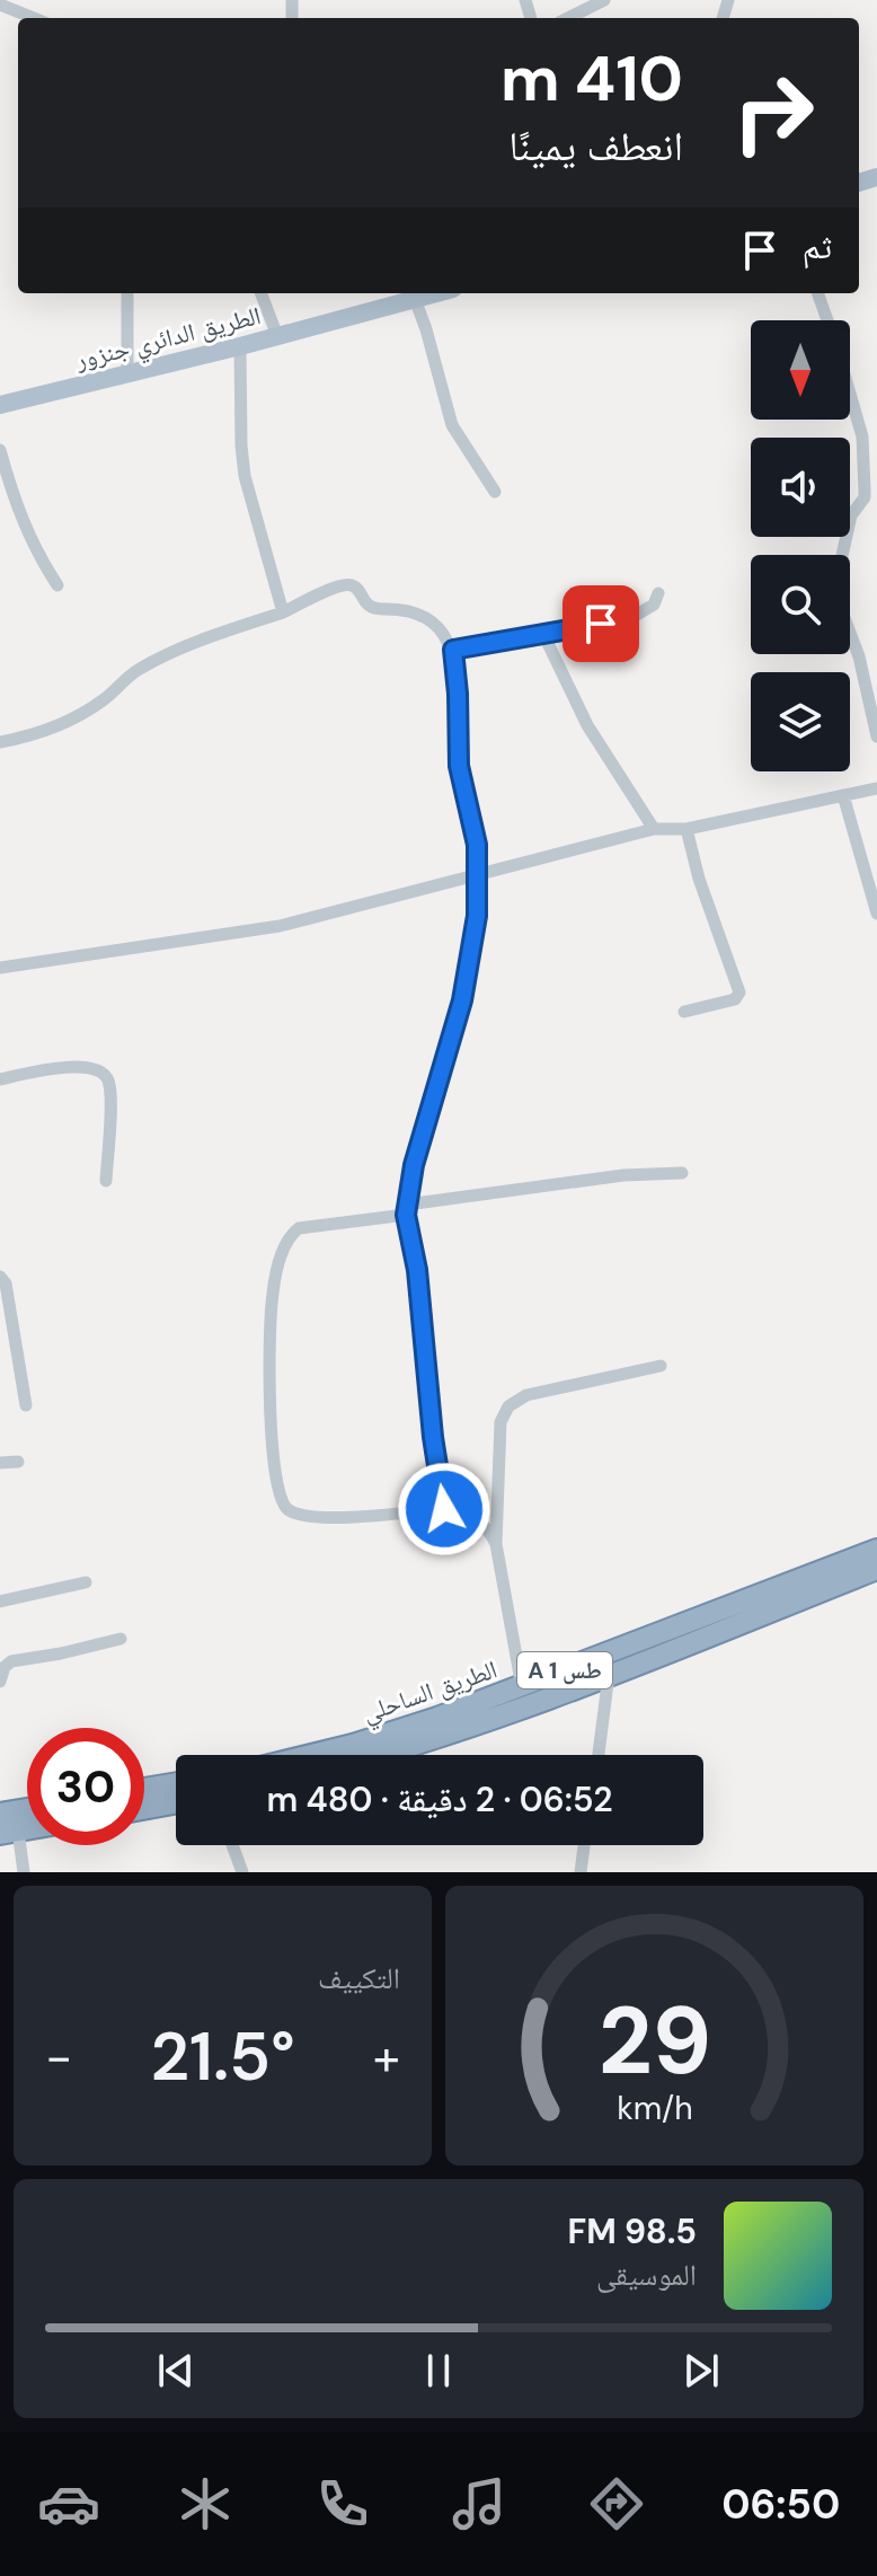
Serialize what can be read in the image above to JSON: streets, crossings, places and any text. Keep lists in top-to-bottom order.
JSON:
{
  "streets": {
    "highway": ["A 1 طس", "الطريق الساحلي"],
    "main road": ["الطريق الدائري جنزور"]
  },
  "north": "bottom",
  "page": {
    "turn": ["410 m", "انعطف يمينًا"],
    "then": "ثم",
    "limit": "30",
    "trip": "06:52 · 2 دقيقة · 480 m",
    "tile": "التكييف",
    "heat": ["−", "21.5°", "+"],
    "song": ["98.5 FM", "الموسيقى"],
    "tabs": "06:50",
    "gauge": ["29", "km/h"]
  }
}
